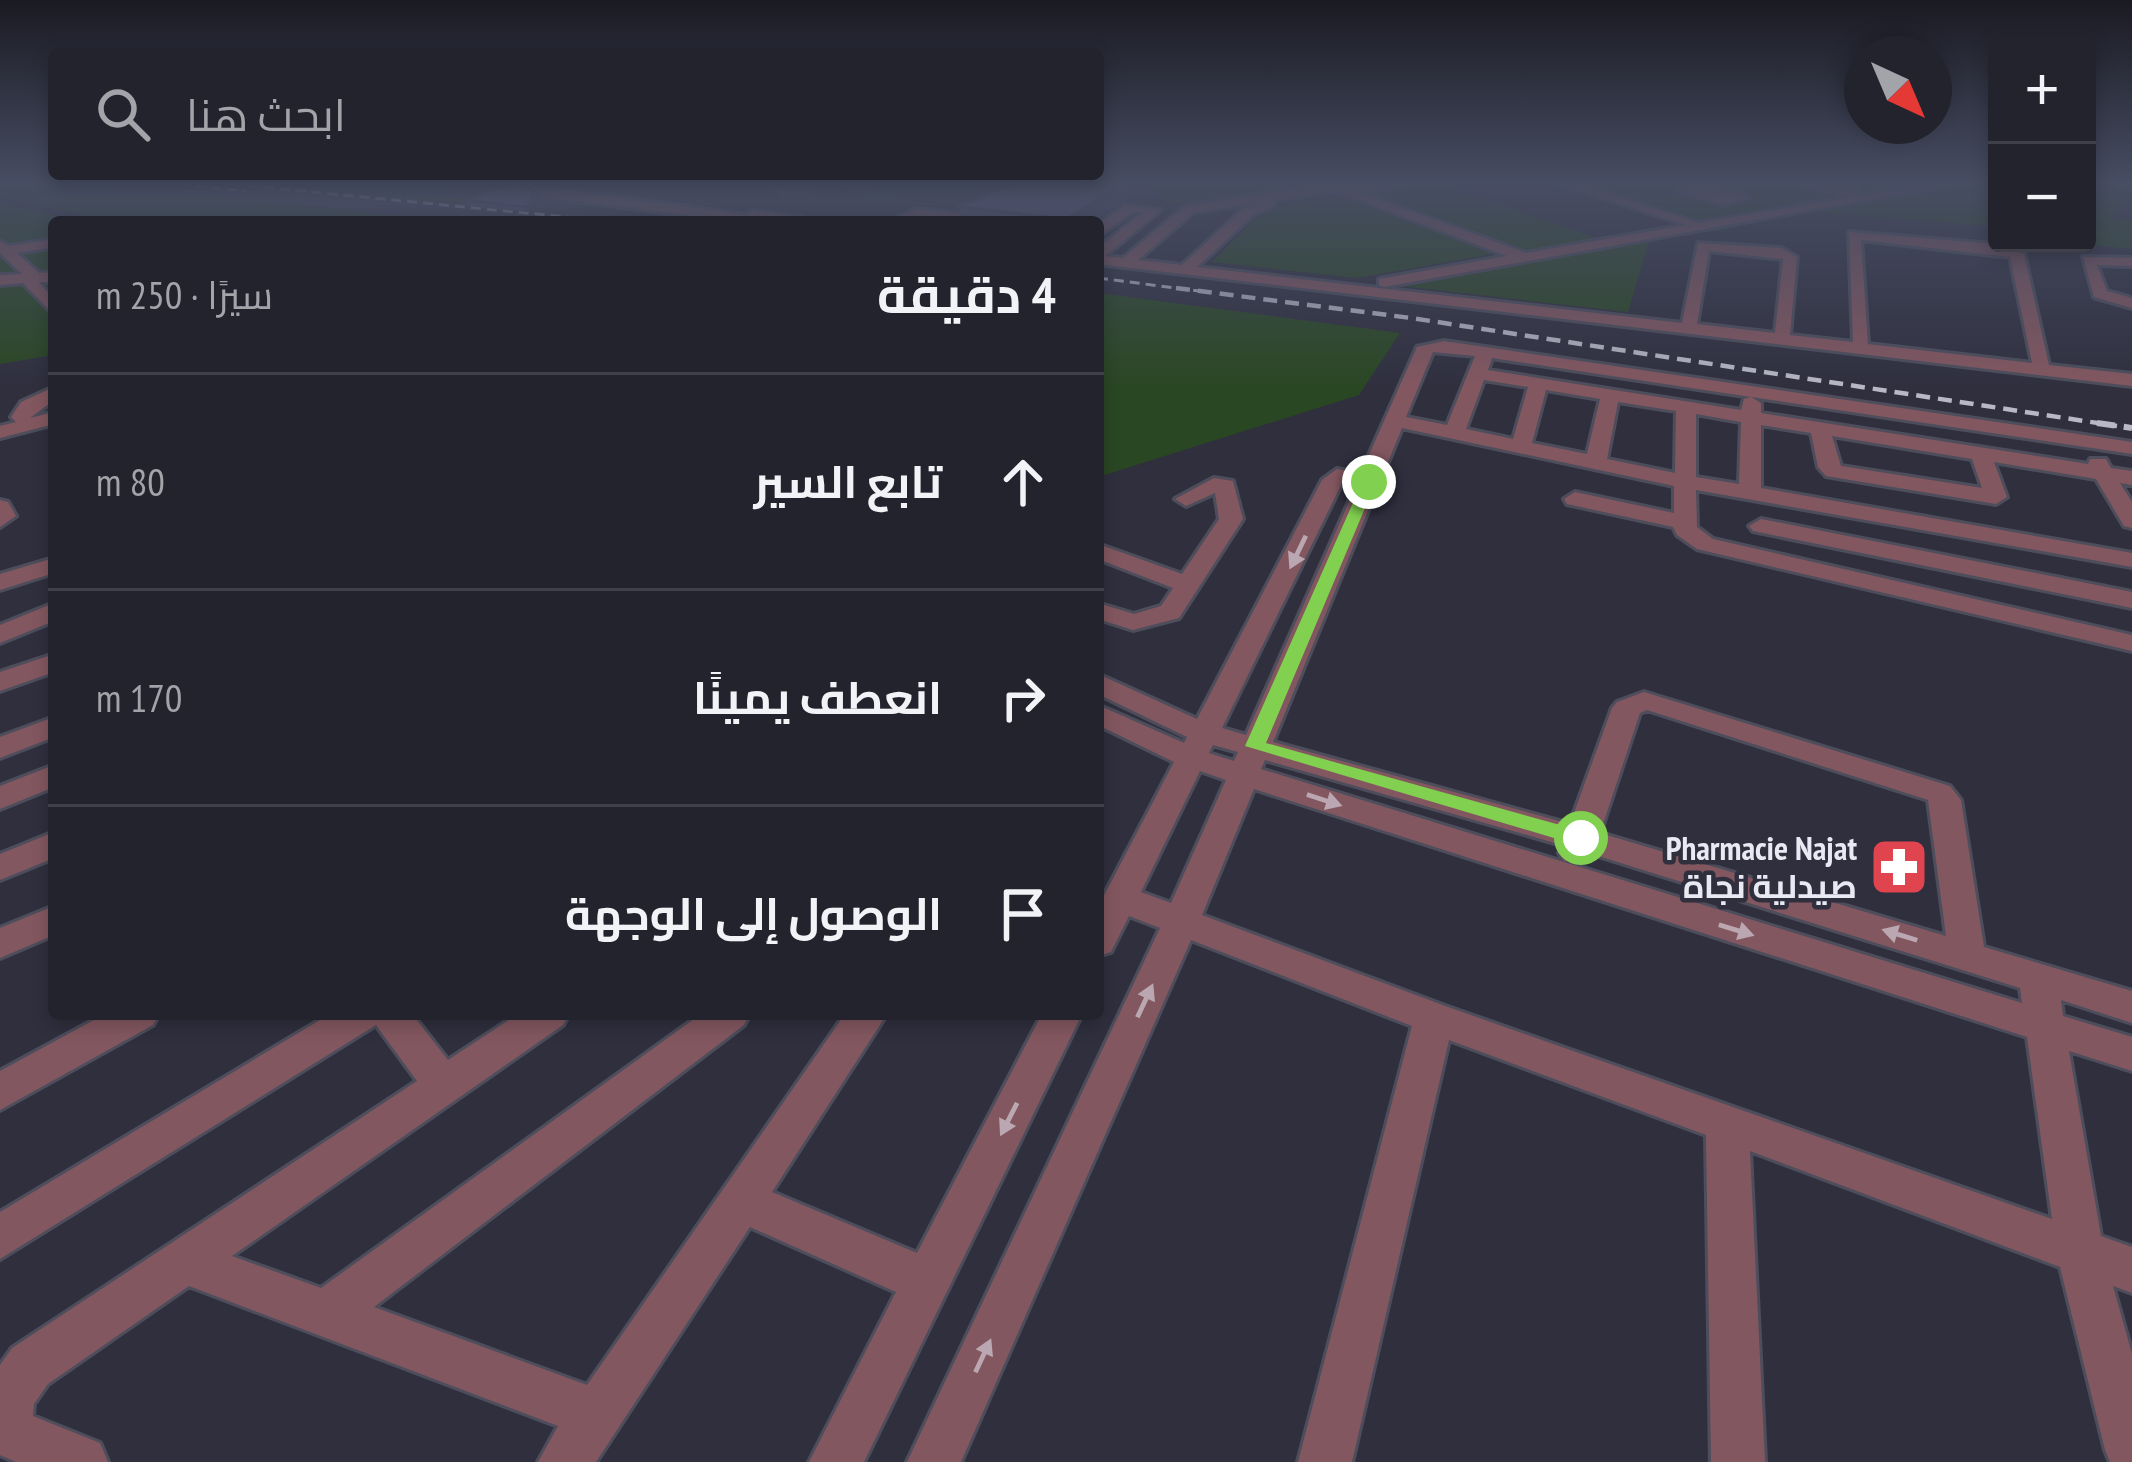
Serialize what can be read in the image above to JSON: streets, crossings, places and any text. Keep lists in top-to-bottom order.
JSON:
{
  "places": {
    "pharmacy": ["Pharmacie Najat صيدلية نجاة"]
  },
  "north": "bottom right",
  "page": {
    "map_buttons": ["+", "−"],
    "search": "ابحث هنا",
    "heading": ["4 دقيقة", "سيرًا · 250 m"],
    "list": [
      ["تابع السير", "80 m"],
      ["انعطف يمينًا", "170 m"],
      "الوصول إلى الوجهة"
    ]
  }
}
